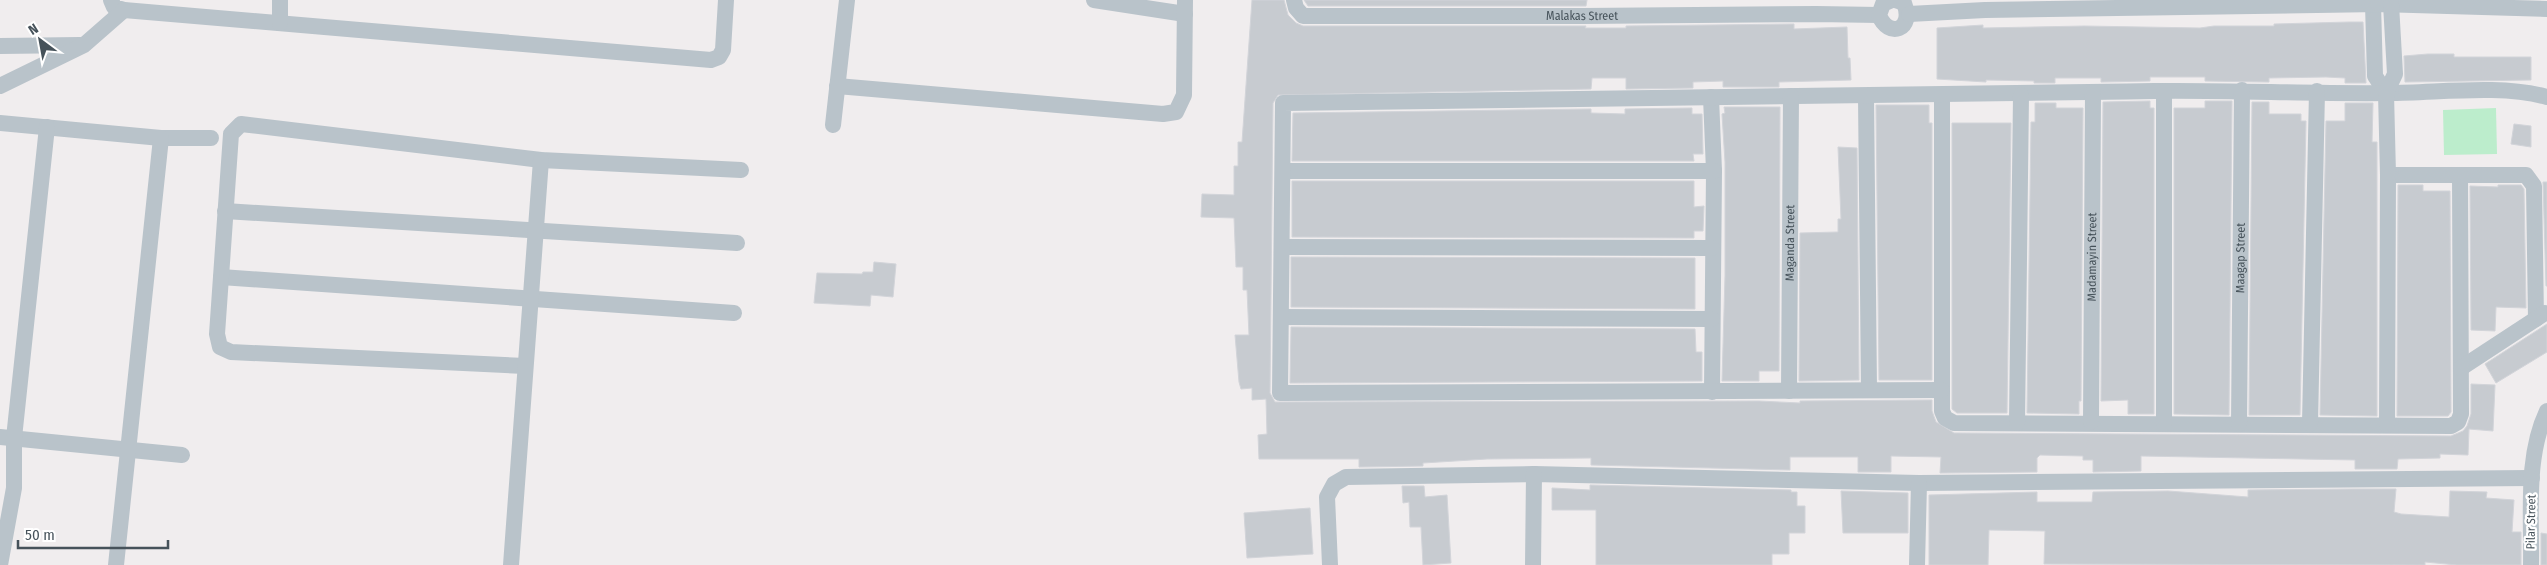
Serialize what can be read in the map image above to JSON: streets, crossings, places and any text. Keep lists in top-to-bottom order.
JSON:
{
  "streets": {
    "street": [
      "Malakas Street",
      "Maganda Street",
      "Madamayin Street",
      "Maagap Street",
      "Pilar Street"
    ]
  },
  "scale_bar": "50 m",
  "north": "top left"
}
